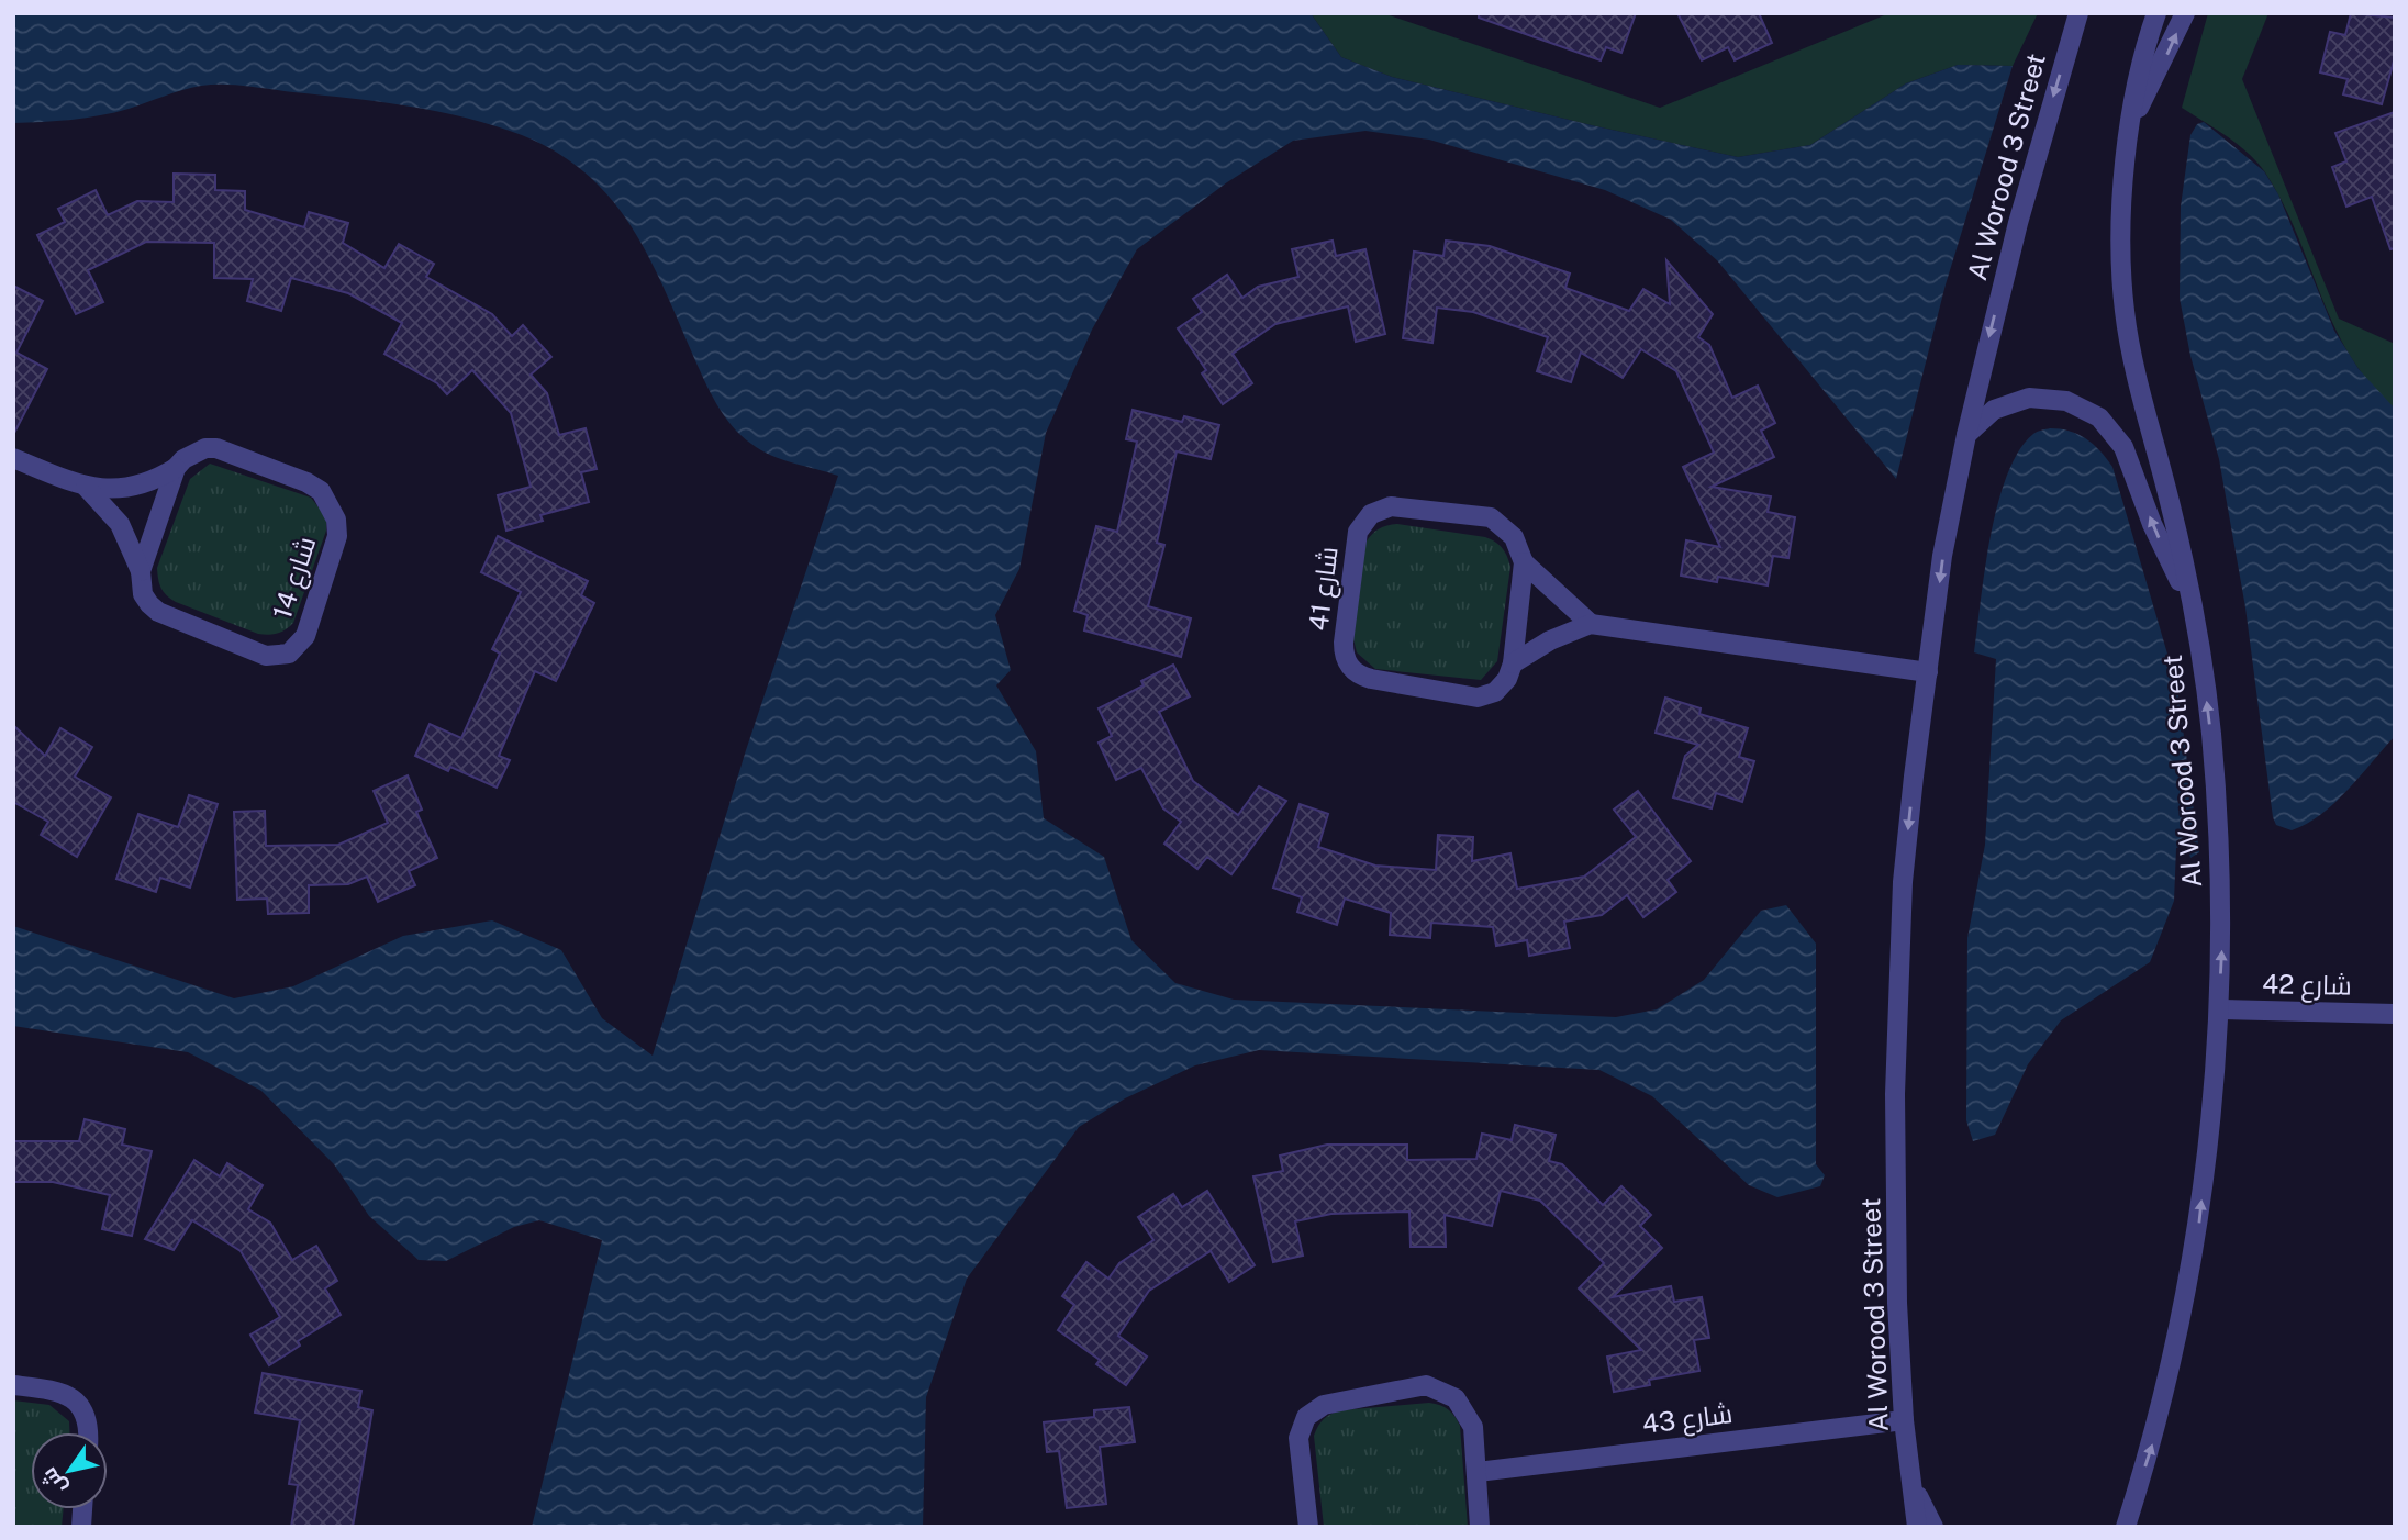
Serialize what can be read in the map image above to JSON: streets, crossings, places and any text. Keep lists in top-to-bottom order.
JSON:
{
  "streets": {
    "street": [
      "Al Worood 3 Street",
      "شارع 14",
      "شارع 41",
      "شارع 42",
      "شارع 43"
    ]
  },
  "crossings": [
    ["Al Worood 3 Street", "شارع 42"],
    ["Al Worood 3 Street", "شارع 43"]
  ],
  "north": "bottom left"
}
